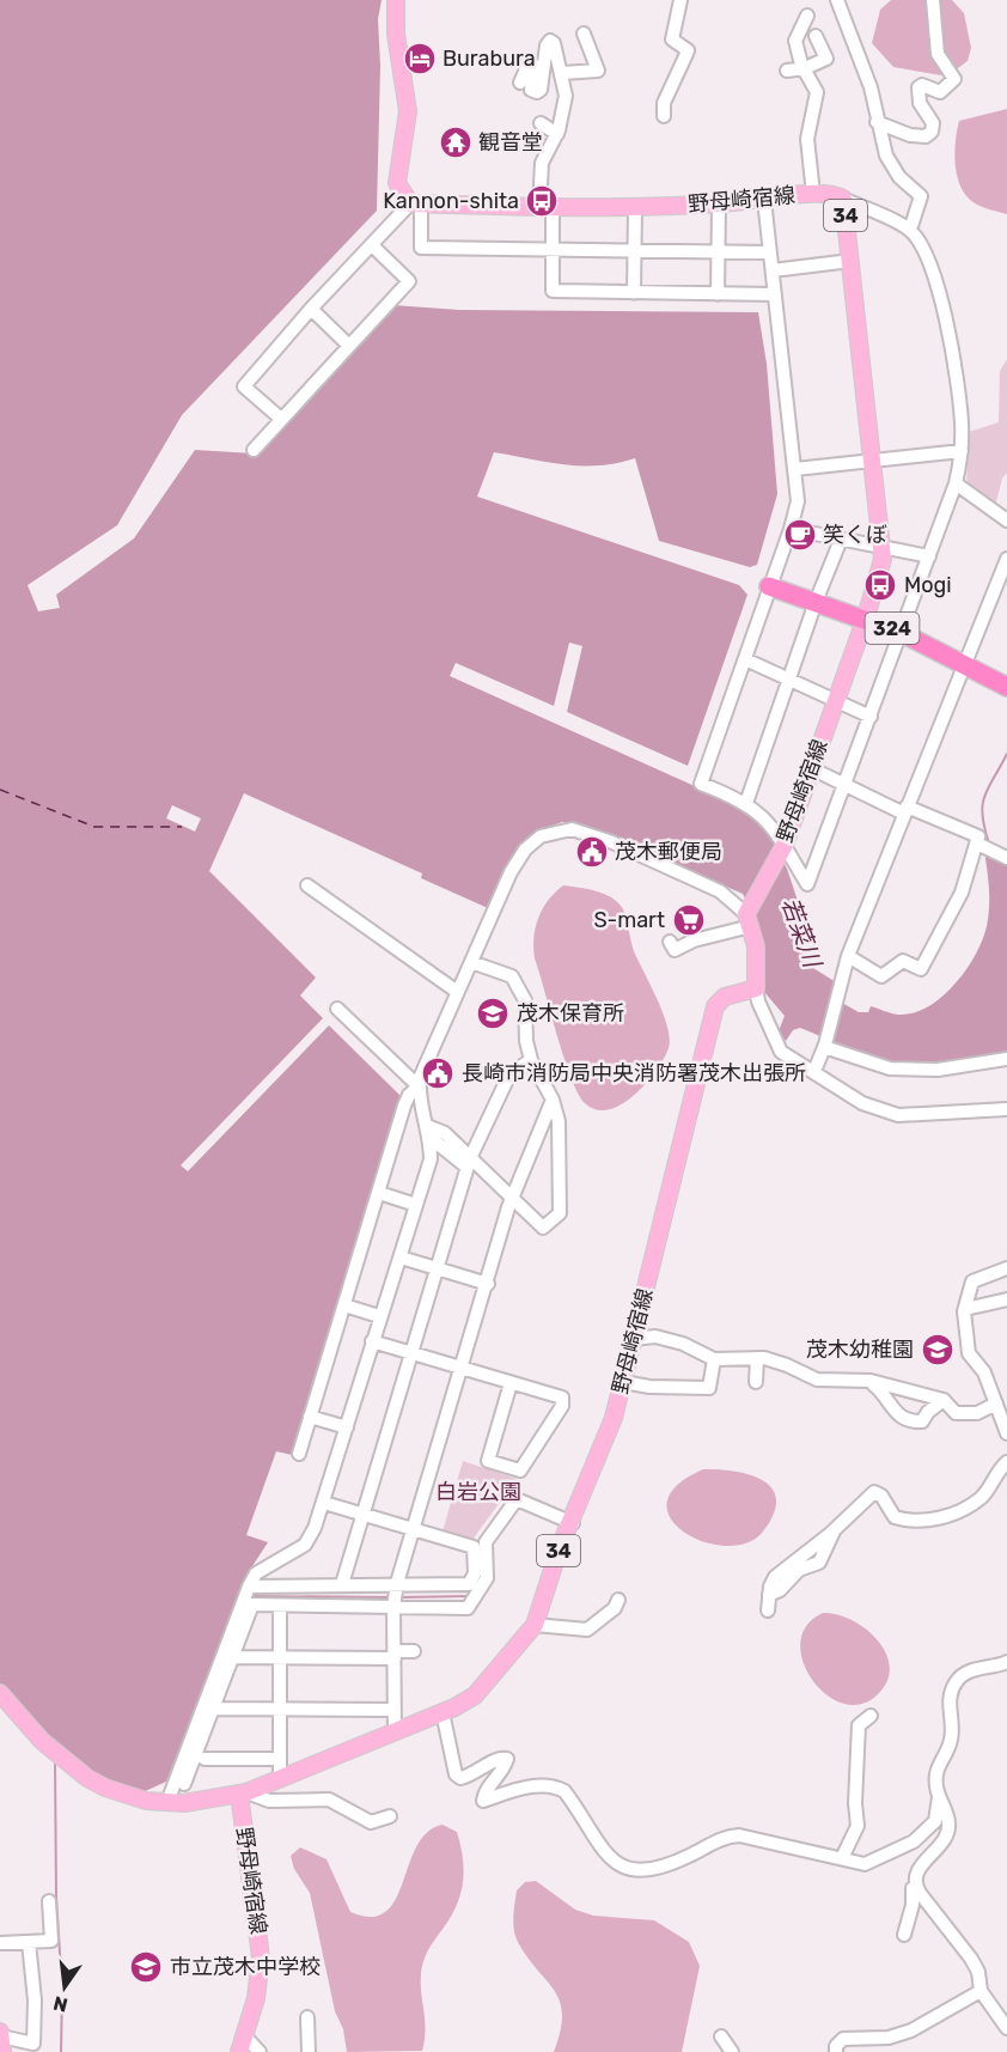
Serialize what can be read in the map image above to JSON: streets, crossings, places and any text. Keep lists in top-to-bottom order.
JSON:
{
  "streets": {
    "highway": ["324"],
    "main road": ["野母崎宿線", "34"]
  },
  "crossings": [
    ["野母崎宿線", "324"]
  ],
  "water": ["若菜川"],
  "parks": ["白岩公園"],
  "places": {
    "hotel": ["Burabura"],
    "temple": ["観音堂"],
    "bus stop": ["Kannon-shita", "Mogi"],
    "cafe": ["笑くぼ"],
    "public building": ["茂木郵便局", "長崎市消防局中央消防署茂木出張所"],
    "supermarket": ["S-mart"],
    "school or university": ["茂木保育所", "茂木幼稚園", "市立茂木中学校"]
  },
  "north": "bottom"
}
